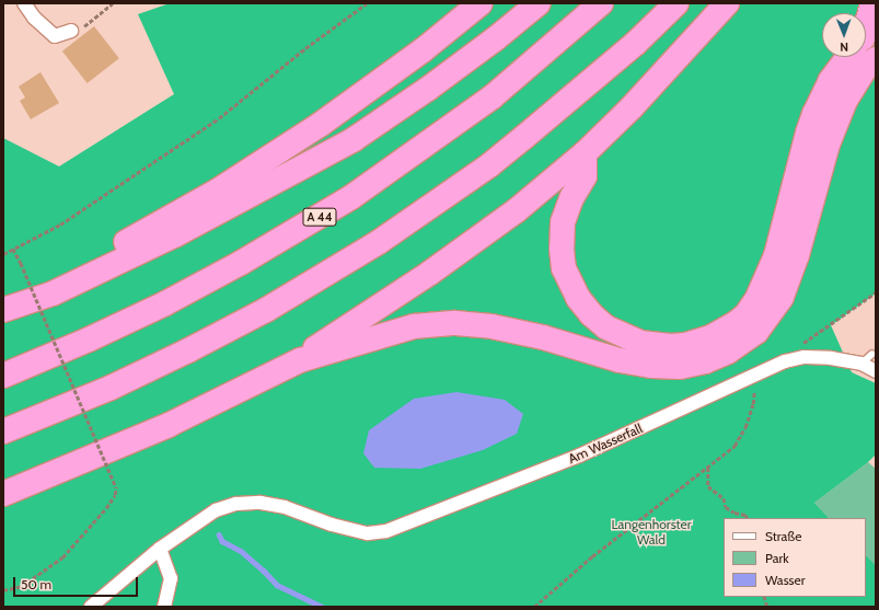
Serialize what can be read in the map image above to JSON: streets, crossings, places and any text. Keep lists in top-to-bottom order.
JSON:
{
  "streets": {
    "highway": ["A 44"],
    "street": ["Am Wasserfall"]
  },
  "parks": ["Langenhorster Wald"],
  "legend": ["Straße", "Park", "Wasser"],
  "scale_bar": "50 m",
  "north": "bottom"
}
